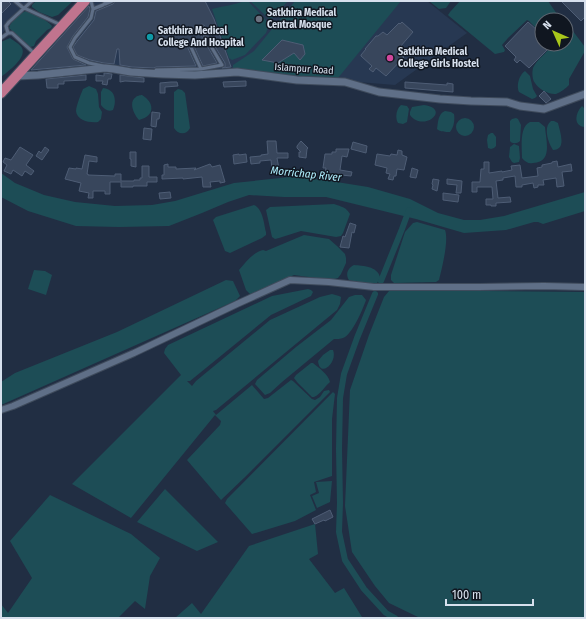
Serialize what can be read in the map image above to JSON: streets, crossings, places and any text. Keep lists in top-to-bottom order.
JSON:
{
  "streets": {
    "street": ["Islampur Road"]
  },
  "water": ["Morrichap River"],
  "places": ["Satkhira Medical Central Mosque", "Satkhira Medical College And Hospital", "Satkhira Medical College Girls Hostel"],
  "scale_bar": "100 m",
  "north": "top left"
}
